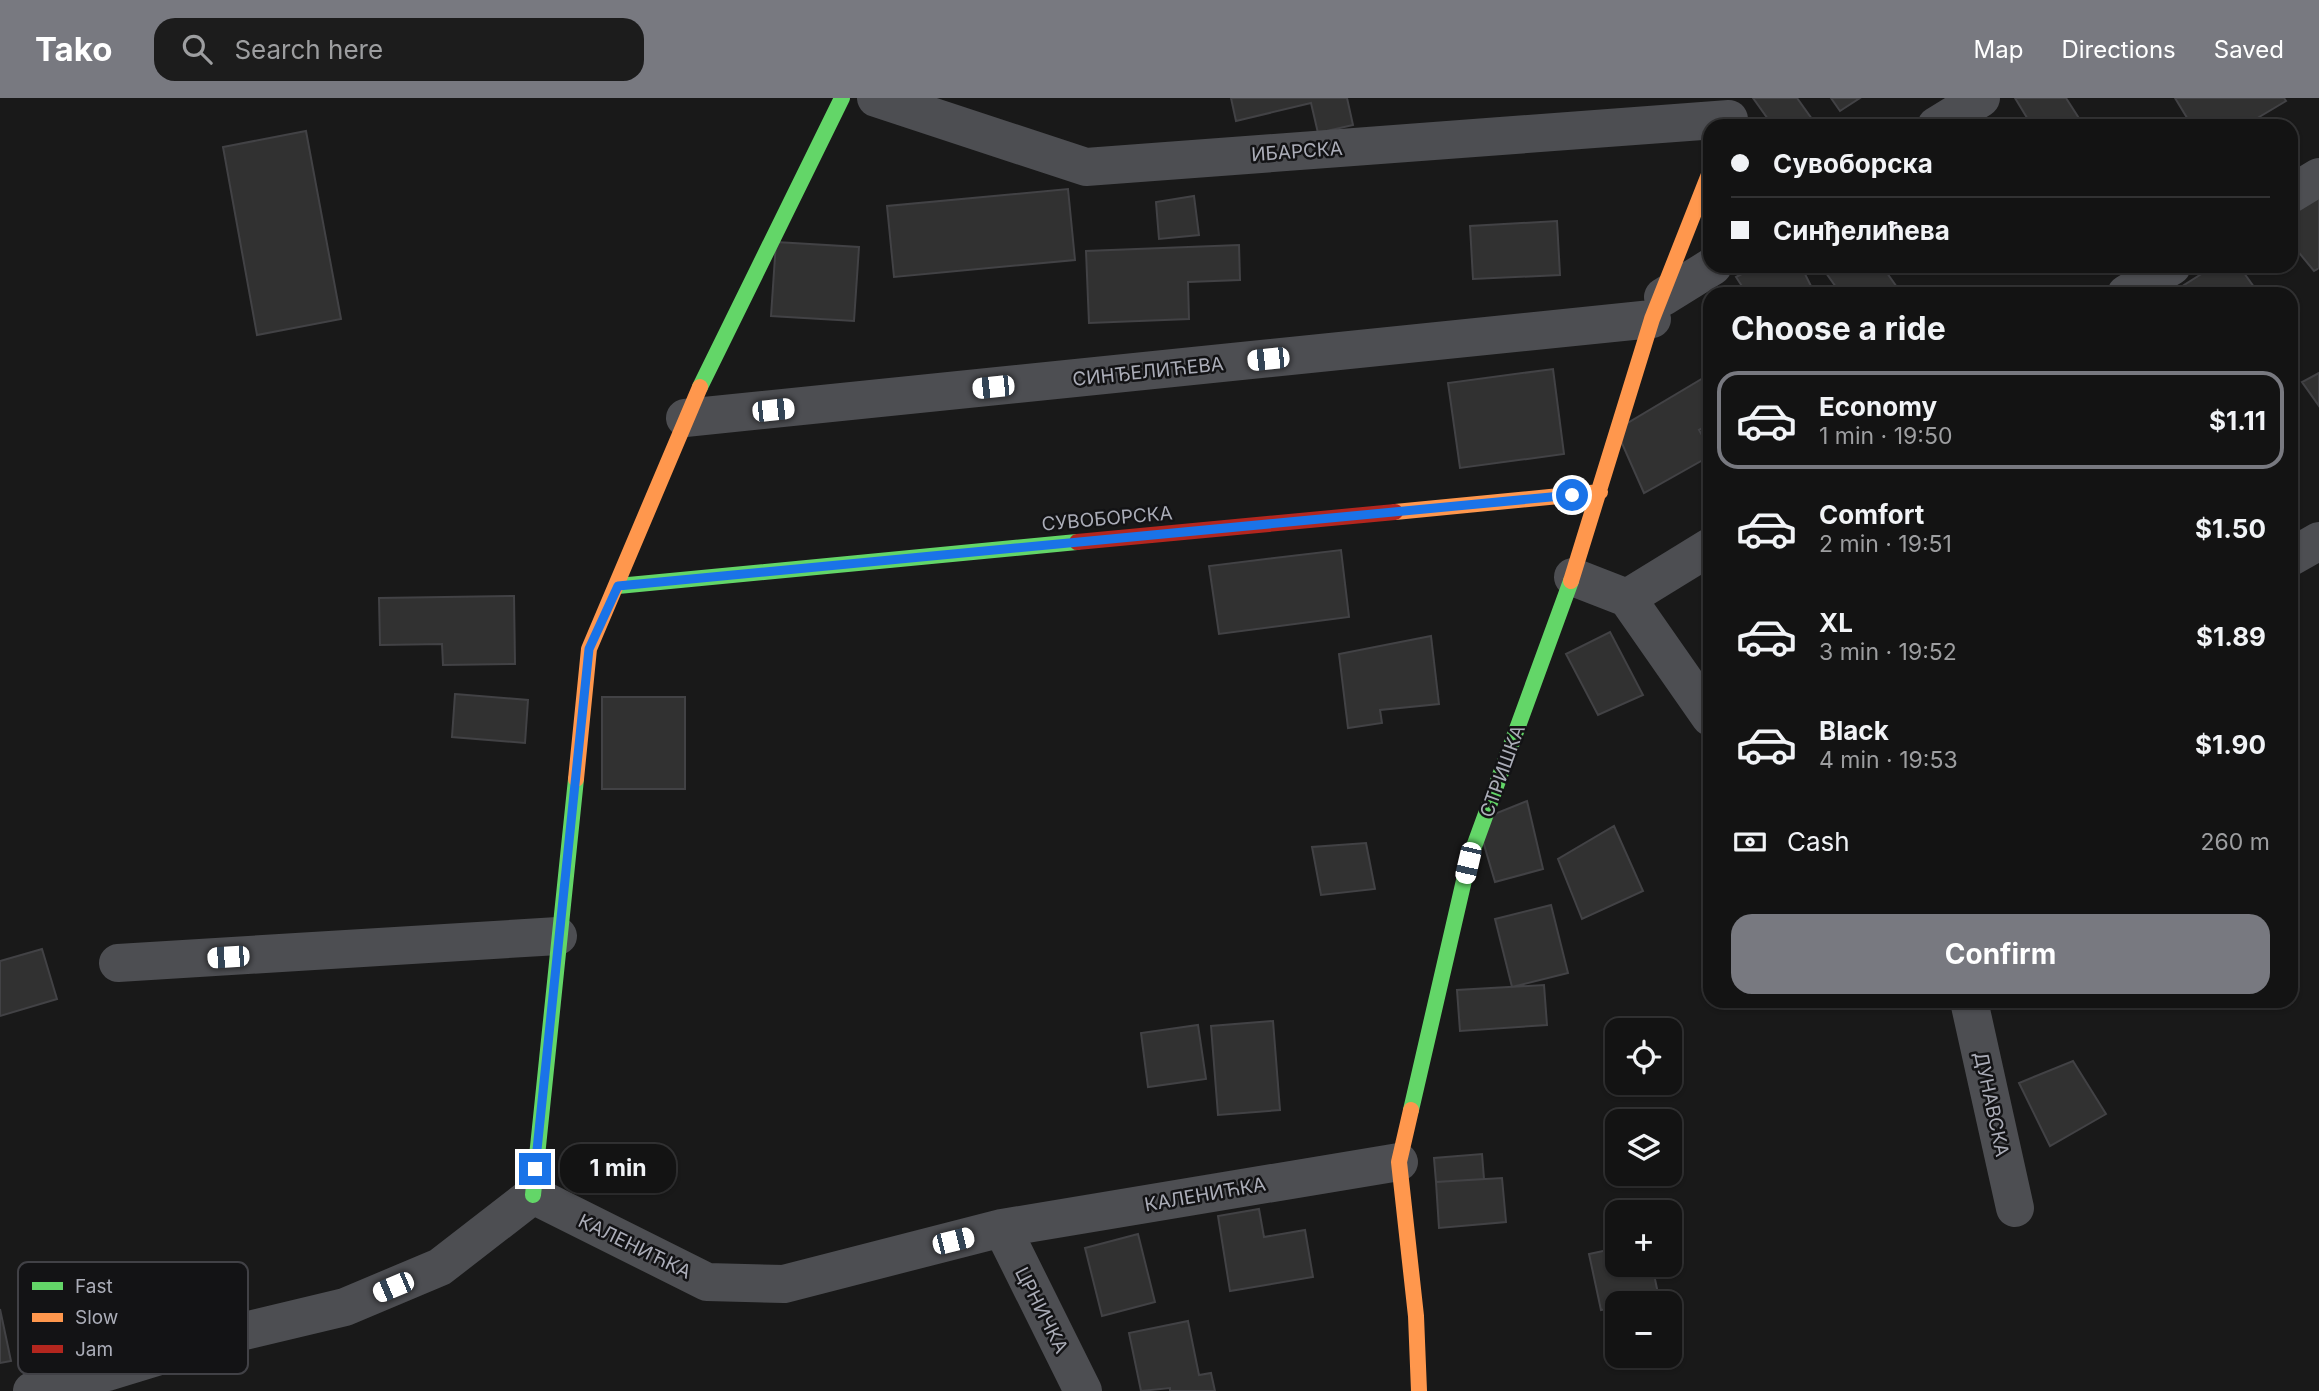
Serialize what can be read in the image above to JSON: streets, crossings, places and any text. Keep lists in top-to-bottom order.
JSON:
{
  "streets": {
    "street": [
      "ИБАРСКА",
      "СИНЂЕЛИЋЕВА",
      "СУВОБОРСКА",
      "СТРИШКА",
      "ДУНАВСКА",
      "КАЛЕНИЋКА",
      "ЦРНИЧКА"
    ]
  },
  "crossings": [
    ["СИНЂЕЛИЋЕВА", "СТРИШКА"],
    ["СУВОБОРСКА", "СТРИШКА"],
    ["СТРИШКА", "КАЛЕНИЋКА"],
    ["КАЛЕНИЋКА", "ЦРНИЧКА"]
  ],
  "legend": ["Fast", "Slow", "Jam"],
  "page": {
    "header": "Tako",
    "search": "Search here",
    "nav": ["Map", "Directions", "Saved"],
    "banner": ["Сувоборска", "Синђелићева"],
    "heading": "Choose a ride",
    "list": [
      {
        "name": "Economy",
        "note": "1 min · 19:50",
        "value": "$1.11"
      },
      {
        "name": "Comfort",
        "note": "2 min · 19:51",
        "value": "$1.50"
      },
      {
        "name": "XL",
        "note": "3 min · 19:52",
        "value": "$1.89"
      },
      {
        "name": "Black",
        "note": "4 min · 19:53",
        "value": "$1.90"
      }
    ],
    "pay": ["Cash", "260 m"],
    "buttons": "Confirm",
    "map_buttons": ["+", "−"],
    "bubble": "1 min"
  }
}
